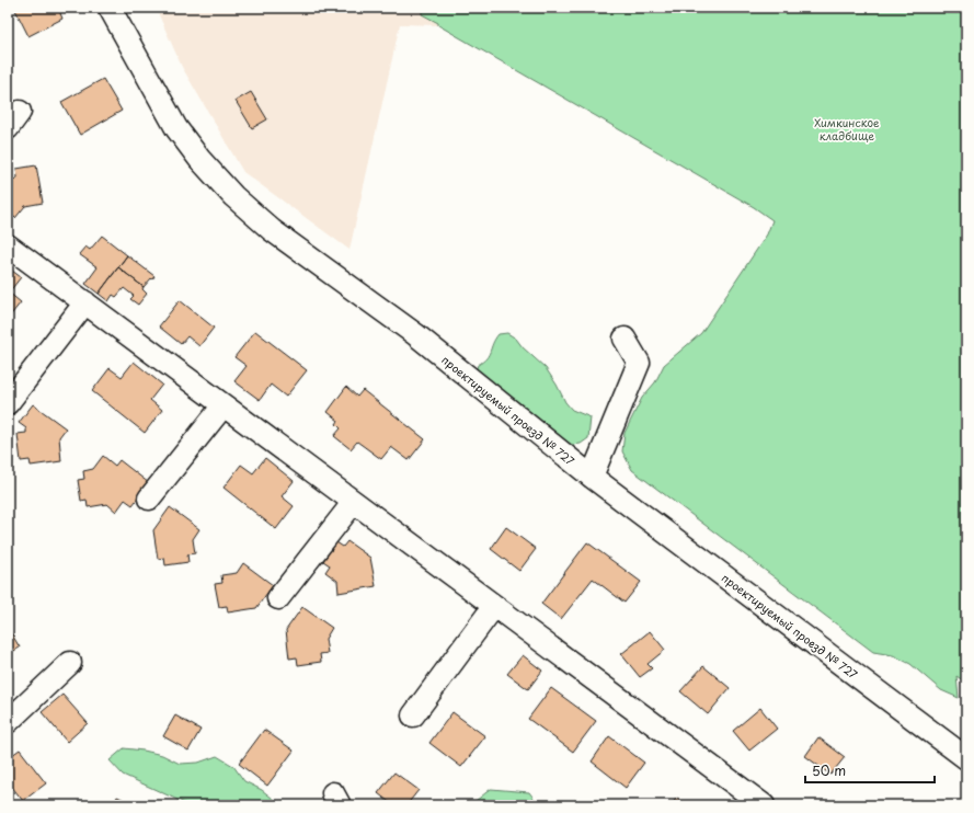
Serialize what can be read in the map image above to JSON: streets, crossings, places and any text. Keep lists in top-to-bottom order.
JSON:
{
  "streets": {
    "street": ["проектируемый проезд № 727"]
  },
  "parks": ["Химкинское кладбище"],
  "scale_bar": "50 m"
}
